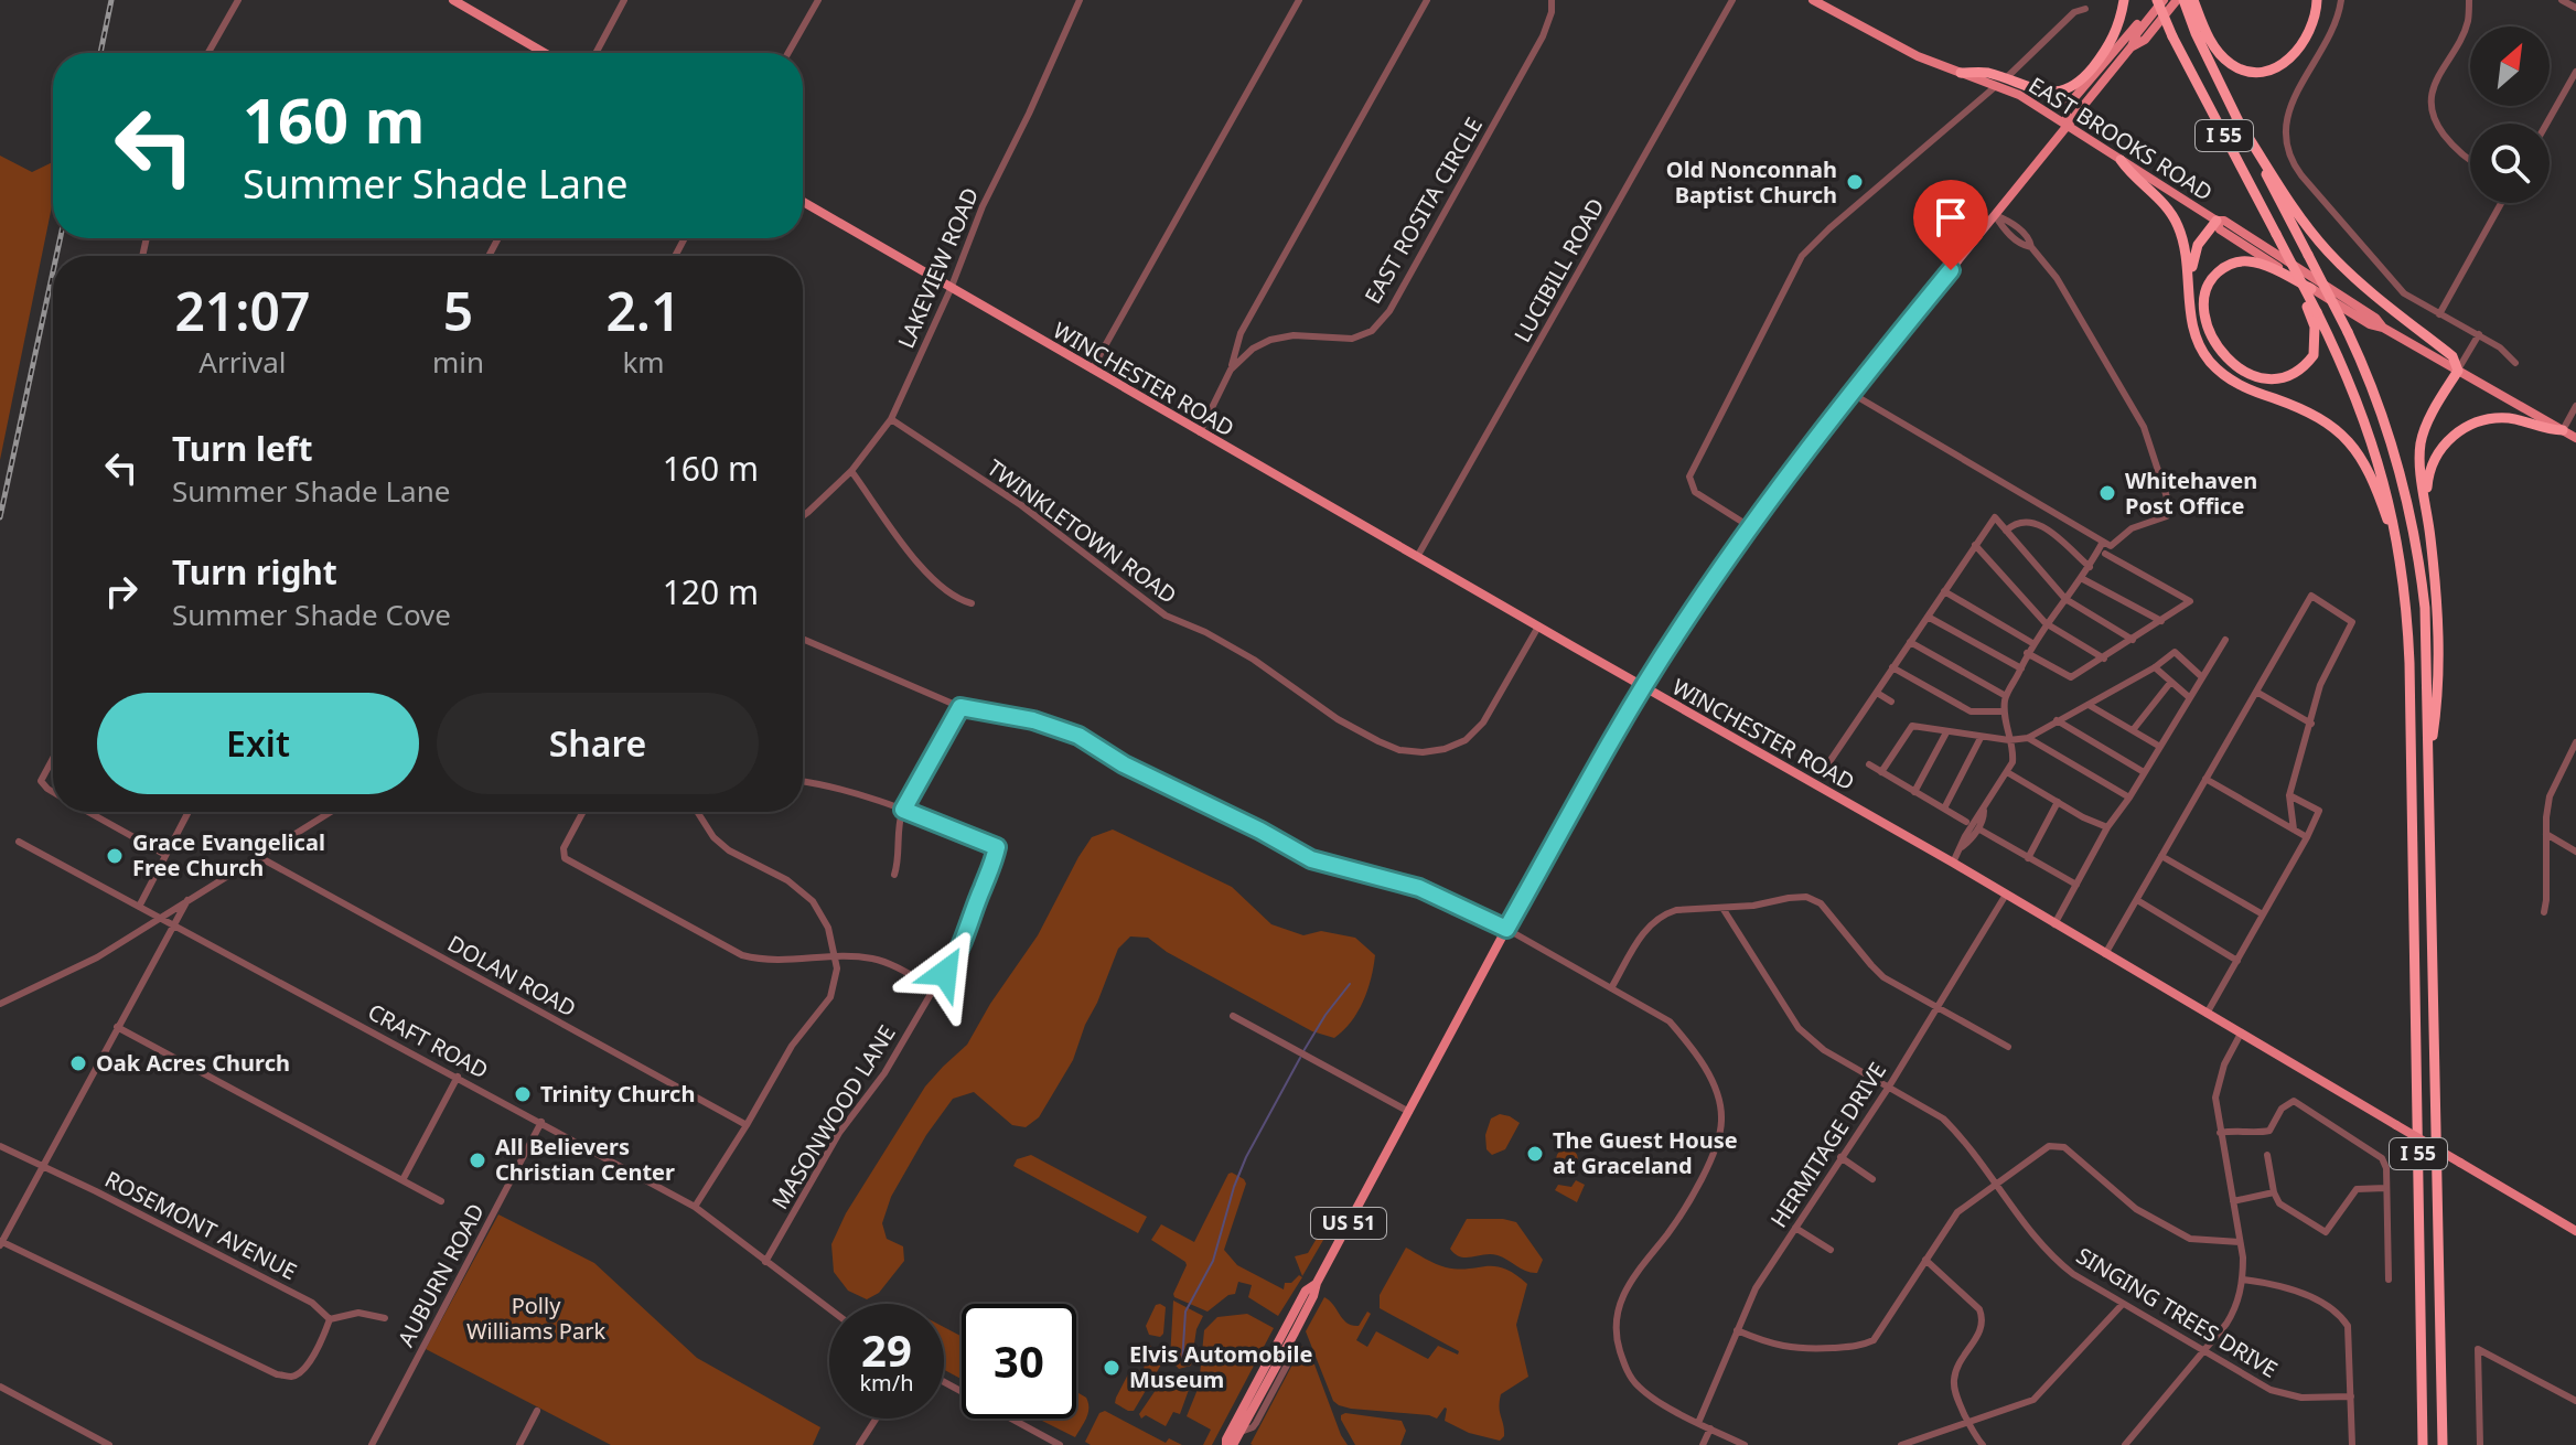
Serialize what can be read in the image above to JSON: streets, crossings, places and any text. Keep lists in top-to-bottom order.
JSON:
{
  "streets": {
    "highway": ["I 55"],
    "main road": ["EAST BROOKS ROAD", "WINCHESTER ROAD", "US 51"],
    "street": [
      "EAST ROSITA CIRCLE",
      "LAKEVIEW ROAD",
      "LUCIBILL ROAD",
      "TWINKLETOWN ROAD",
      "DOLAN ROAD",
      "CRAFT ROAD",
      "MASONWOOD LANE",
      "HERMITAGE DRIVE",
      "ROSEMONT AVENUE",
      "AUBURN ROAD",
      "SINGING TREES DRIVE"
    ]
  },
  "crossings": [
    ["I 55", "US 51"],
    ["EAST BROOKS ROAD", "US 51"],
    ["EAST ROSITA CIRCLE", "WINCHESTER ROAD"],
    ["LAKEVIEW ROAD", "WINCHESTER ROAD"],
    ["LAKEVIEW ROAD", "TWINKLETOWN ROAD"],
    ["LUCIBILL ROAD", "WINCHESTER ROAD"],
    ["WINCHESTER ROAD", "TWINKLETOWN ROAD"],
    ["WINCHESTER ROAD", "HERMITAGE DRIVE"],
    ["WINCHESTER ROAD", "US 51"],
    ["CRAFT ROAD", "MASONWOOD LANE"],
    ["CRAFT ROAD", "AUBURN ROAD"],
    ["HERMITAGE DRIVE", "SINGING TREES DRIVE"]
  ],
  "parks": ["Polly Williams Park"],
  "places": [
    "Old Nonconnah Baptist Church",
    "Whitehaven Post Office",
    "Grace Evangelical Free Church",
    "Oak Acres Church",
    "Trinity Church",
    "The Guest House at Graceland",
    "All Believers Christian Center",
    "Elvis Automobile Museum"
  ],
  "north": "top right",
  "page": {
    "turn": ["160 m", "Summer Shade Lane"],
    "eta": [
      "21:07",
      "Arrival",
      "5",
      "min",
      "2.1",
      "km"
    ],
    "list": [
      {
        "name": "Turn left",
        "note": "Summer Shade Lane",
        "value": "160 m"
      },
      {
        "name": "Turn right",
        "note": "Summer Shade Cove",
        "value": "120 m"
      }
    ],
    "buttons": ["Exit", "Share"],
    "speed": "29 km/h",
    "limit": "30"
  }
}
